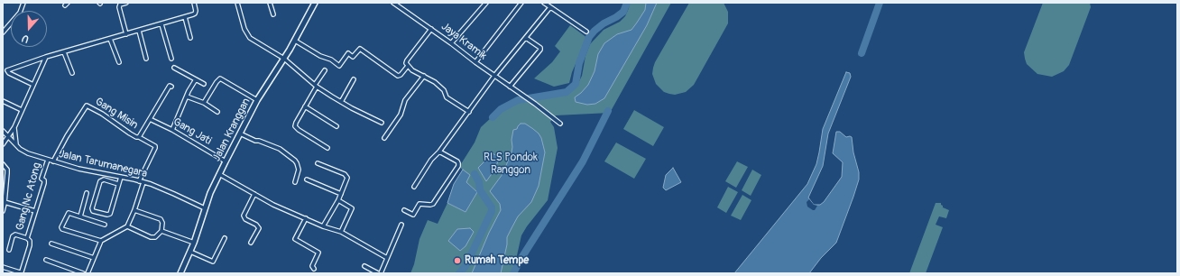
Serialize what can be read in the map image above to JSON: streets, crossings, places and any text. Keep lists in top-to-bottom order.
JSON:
{
  "streets": {
    "main road": ["Jalan Kranggan"],
    "street": [
      "Jaya Kramik",
      "Gang Misin",
      "Gang Jati",
      "Jalan Tarumanegara",
      "Gang Nc Atong"
    ]
  },
  "crossings": [
    ["Gang Misin", "Gang Jati"],
    ["Gang Misin", "Jalan Tarumanegara"],
    ["Jalan Kranggan", "Gang Jati"],
    ["Jalan Kranggan", "Jalan Tarumanegara"],
    ["Jalan Tarumanegara", "Gang Nc Atong"]
  ],
  "parks": ["RLS Pondok Ranggon"],
  "places": ["Rumah Tempe"],
  "north": "bottom"
}
